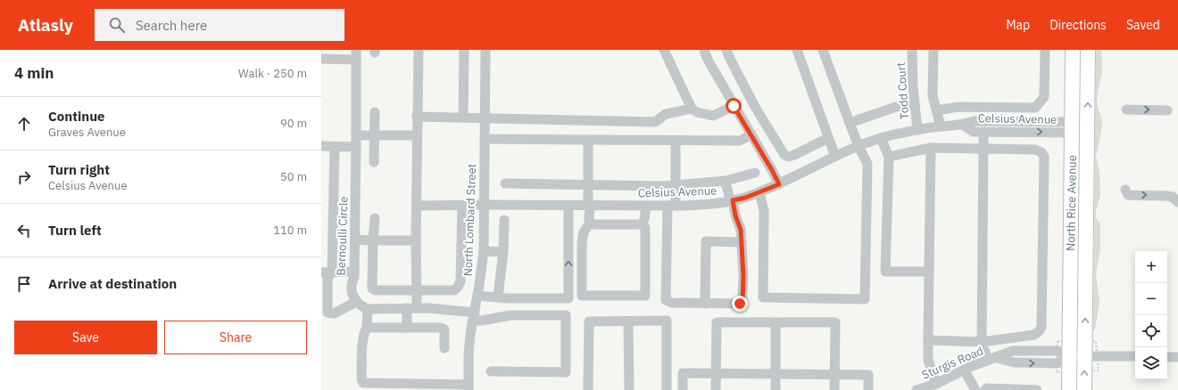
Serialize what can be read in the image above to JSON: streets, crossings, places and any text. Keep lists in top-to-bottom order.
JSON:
{
  "streets": {
    "highway": ["North Rice Avenue"],
    "street": [
      "Todd Court",
      "Celsius Avenue",
      "North Lombard Street",
      "Bernoulli Circle",
      "Sturgis Road"
    ]
  },
  "crossings": [
    ["Todd Court", "Celsius Avenue"],
    ["Celsius Avenue", "North Rice Avenue"],
    ["Celsius Avenue", "North Lombard Street"],
    ["North Rice Avenue", "Sturgis Road"]
  ],
  "page": {
    "header": "Atlasly",
    "search": "Search here",
    "nav": ["Map", "Directions", "Saved"],
    "heading": ["4 min", "Walk · 250 m"],
    "list": [
      ["Continue", "Graves Avenue", "90 m"],
      ["Turn right", "Celsius Avenue", "50 m"],
      ["Turn left", "110 m"],
      "Arrive at destination"
    ],
    "map_buttons": ["+", "−"],
    "buttons": ["Save", "Share"]
  }
}
